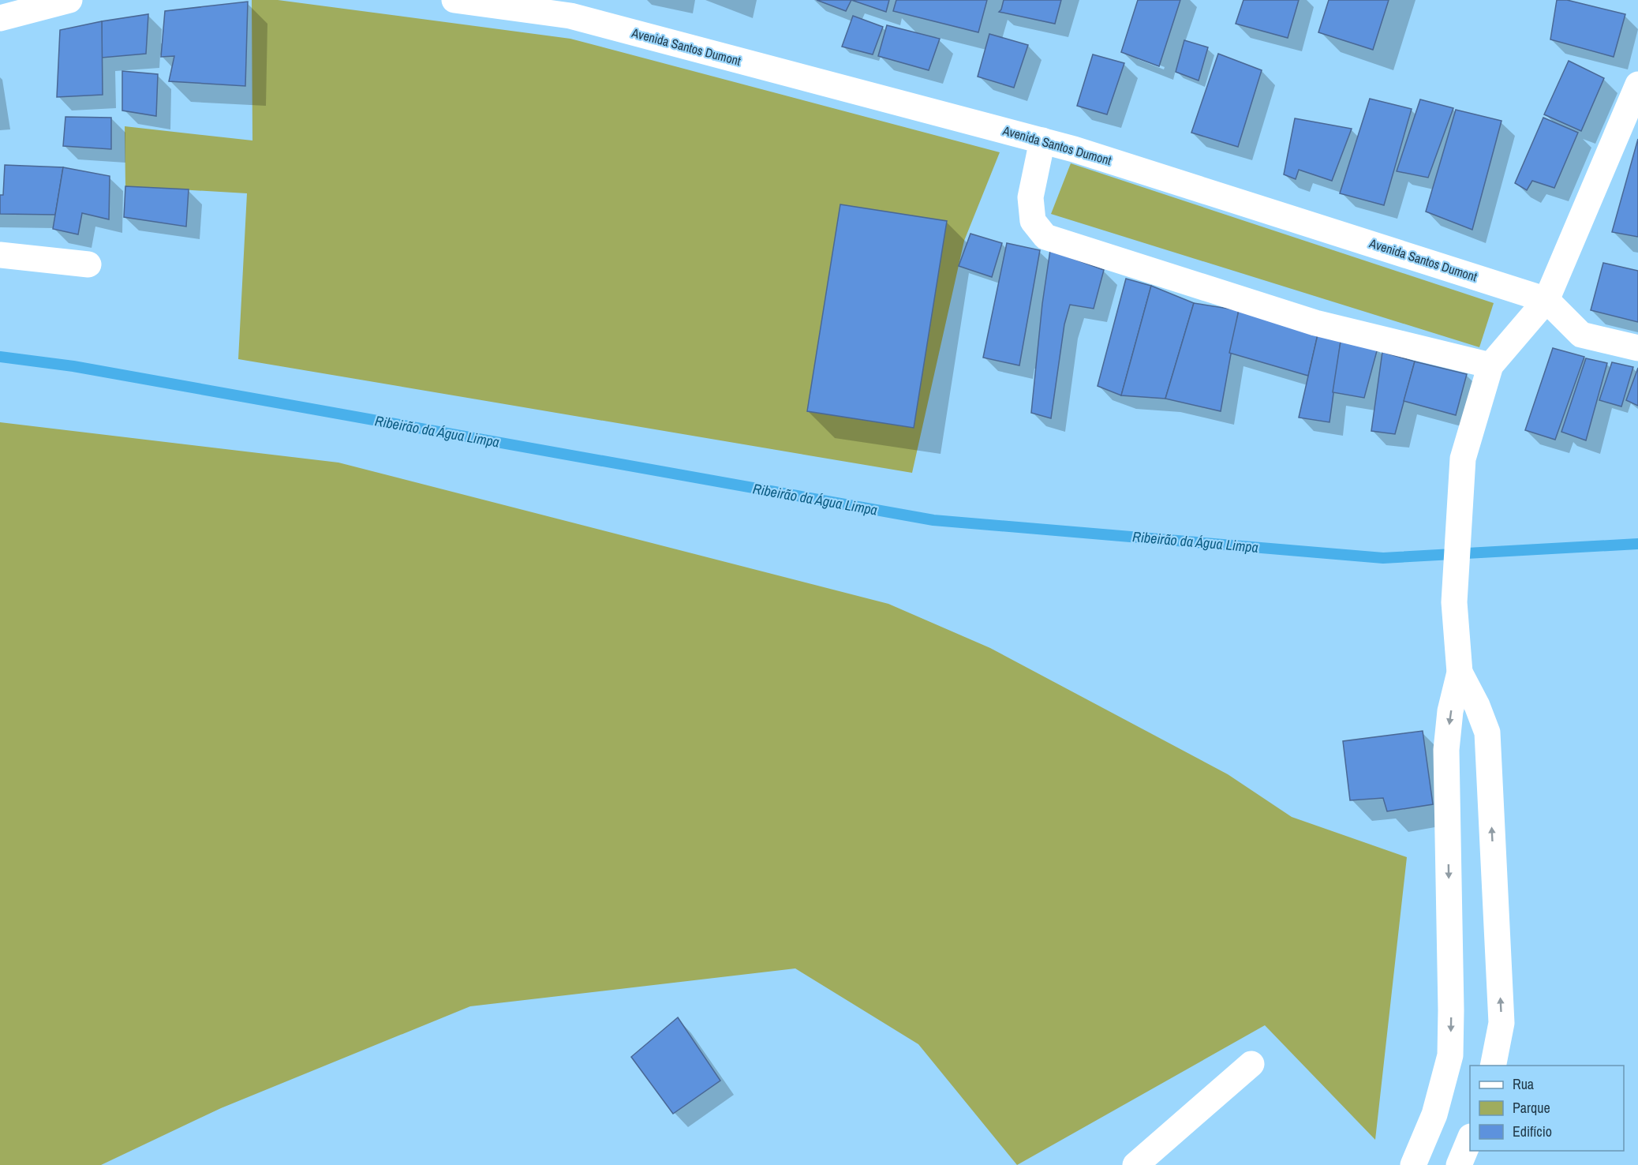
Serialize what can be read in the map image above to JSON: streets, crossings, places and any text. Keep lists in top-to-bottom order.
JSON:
{
  "streets": {
    "street": ["Avenida Santos Dumont"]
  },
  "water": ["Ribeirão da Água Limpa"],
  "legend": ["Rua", "Parque", "Edifício"]
}
